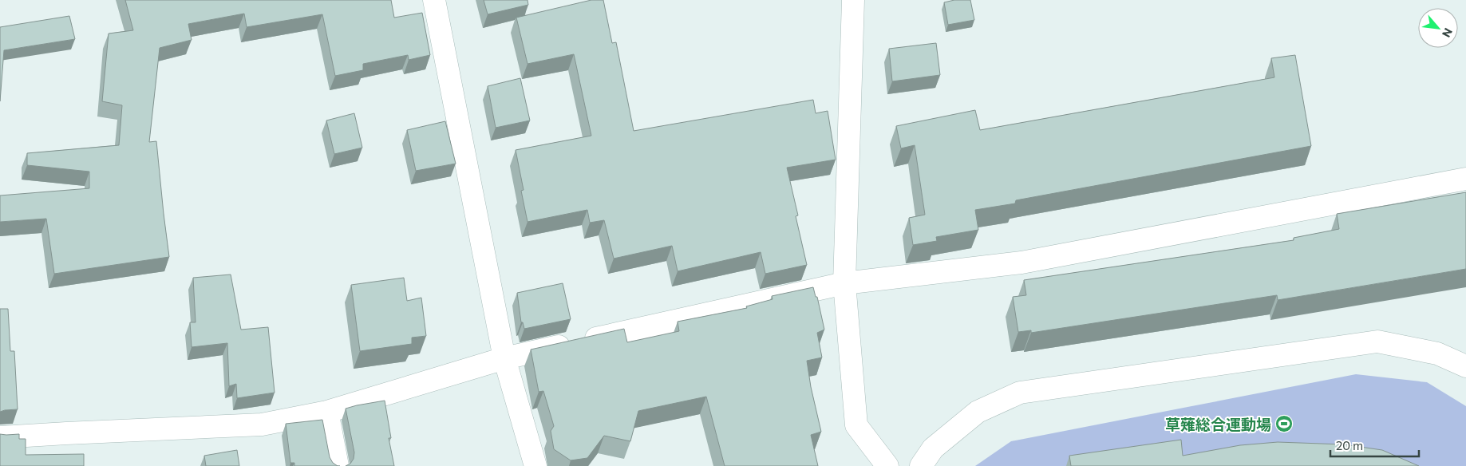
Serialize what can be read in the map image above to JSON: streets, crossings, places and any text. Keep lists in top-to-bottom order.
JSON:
{
  "places": {
    "sports": ["草薙総合運動場"]
  },
  "scale_bar": "20 m",
  "north": "bottom right"
}
